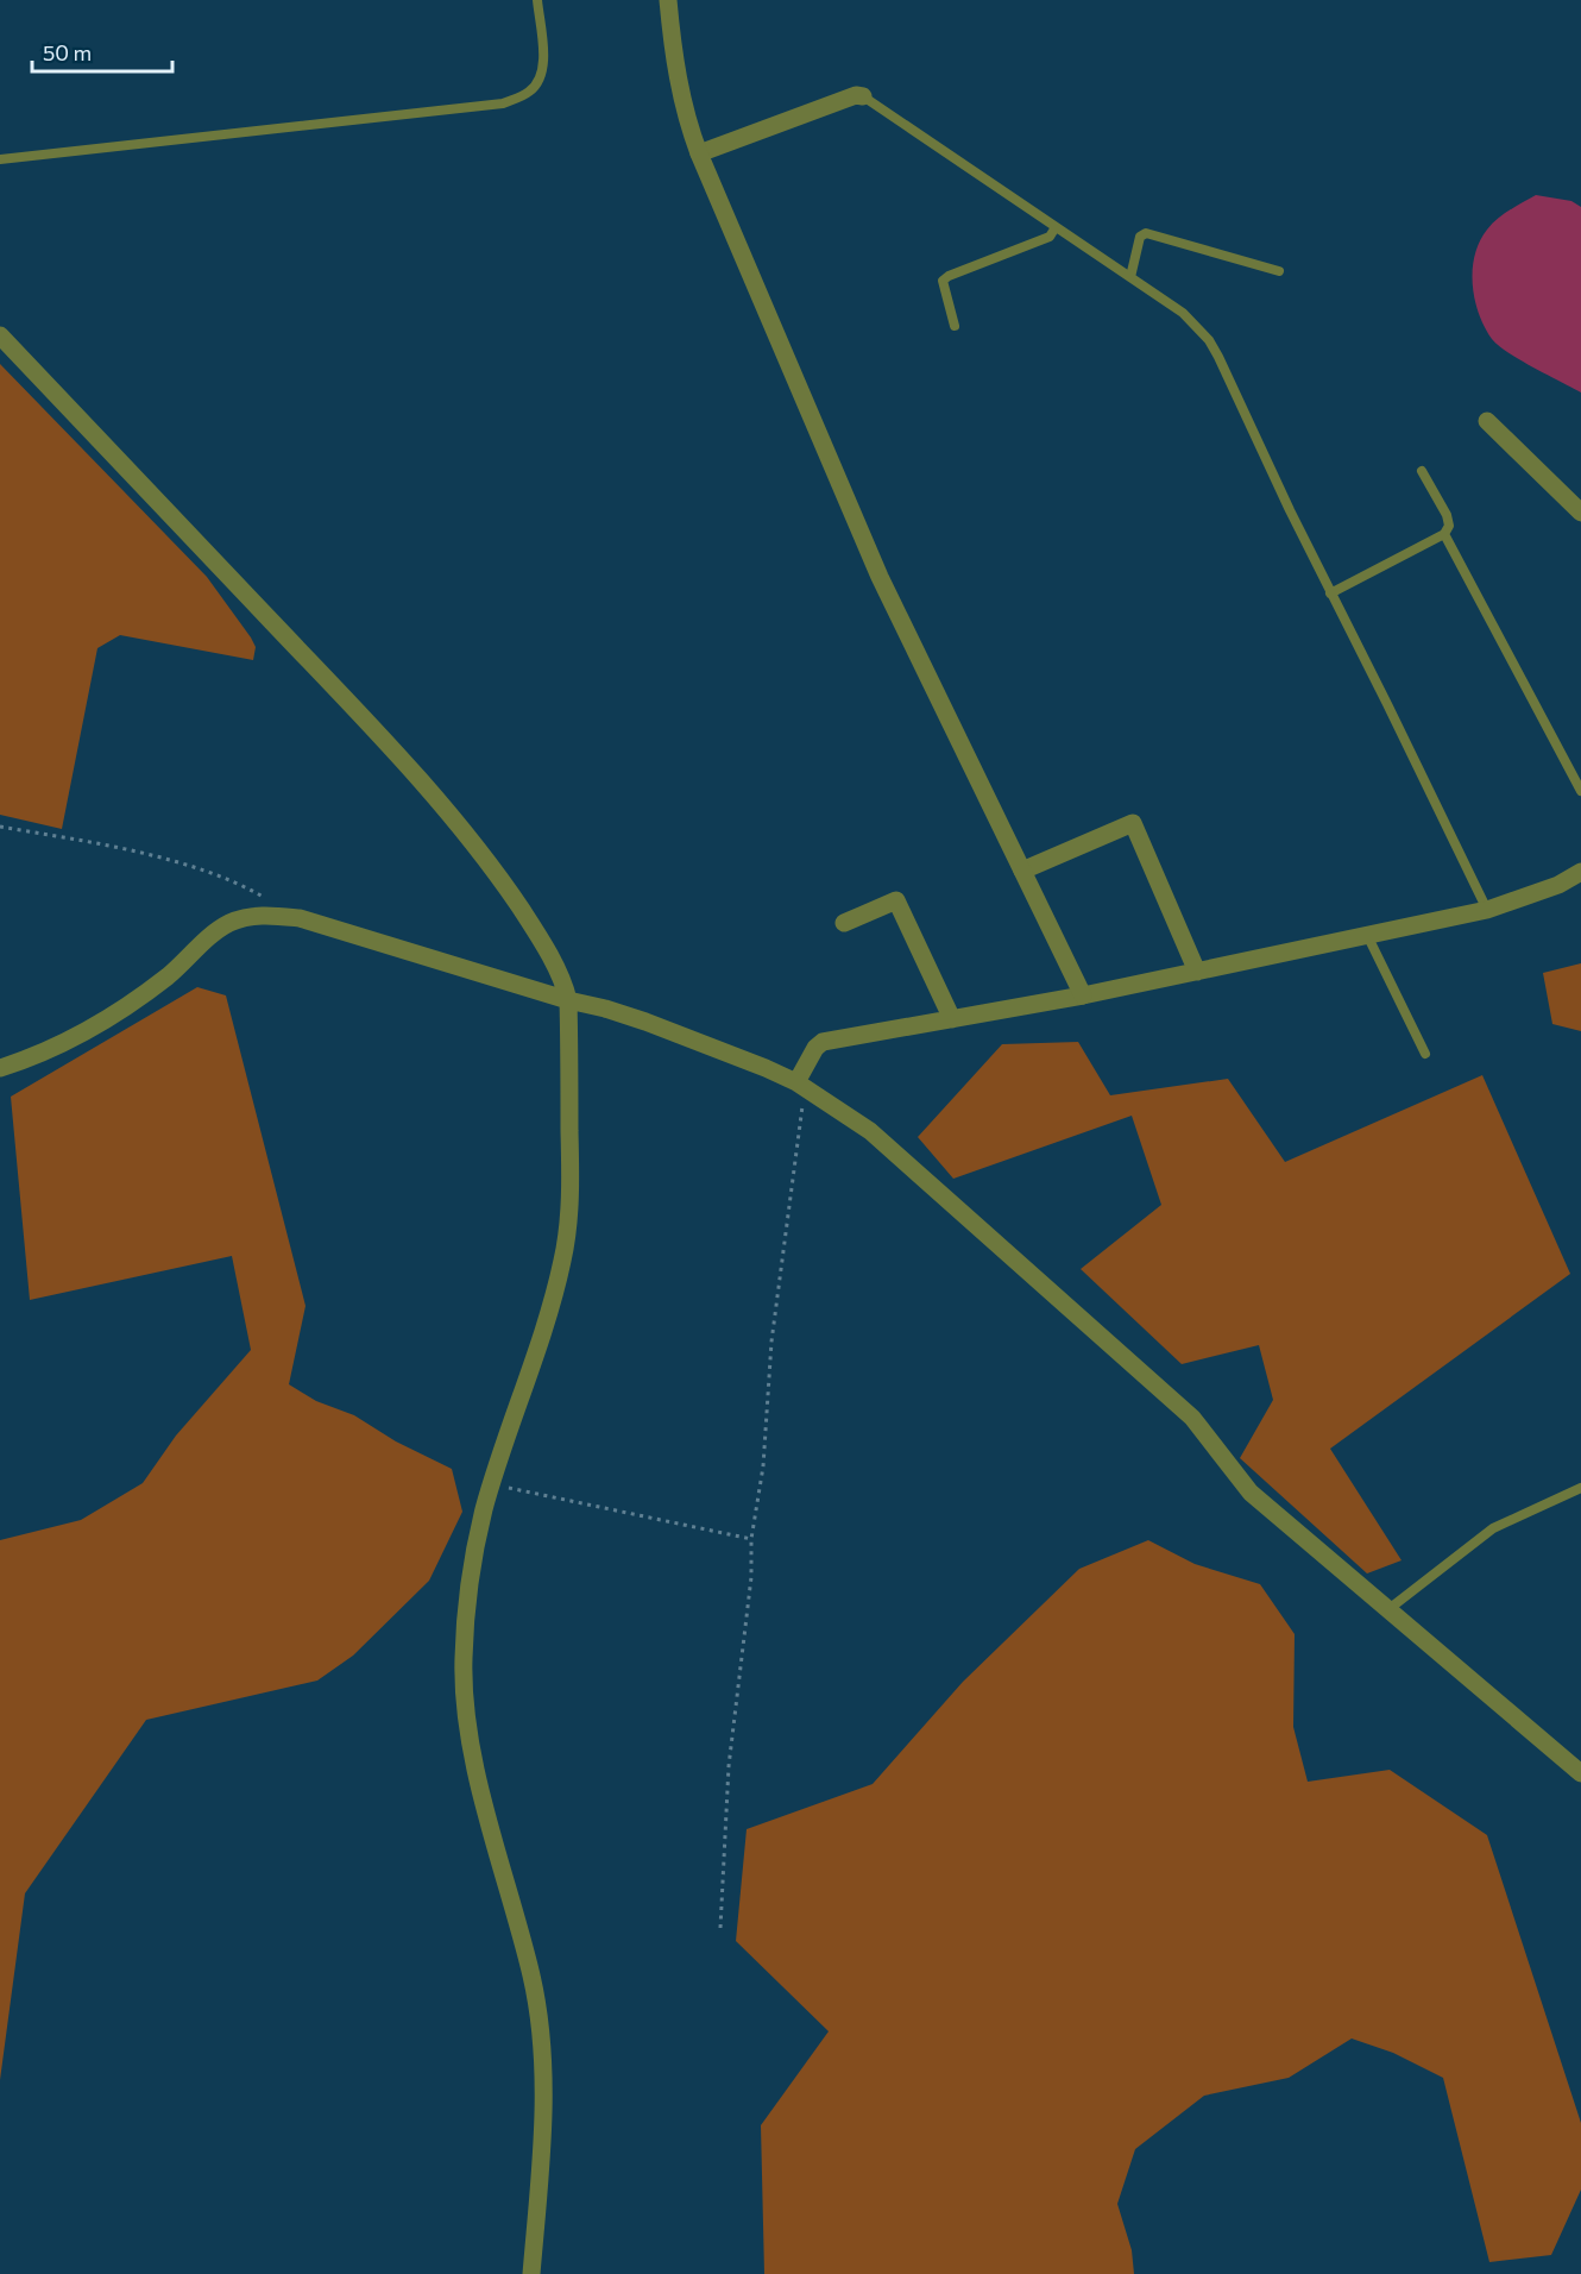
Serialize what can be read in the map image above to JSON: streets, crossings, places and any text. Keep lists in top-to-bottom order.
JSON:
{
  "scale_bar": "50 m"
}
